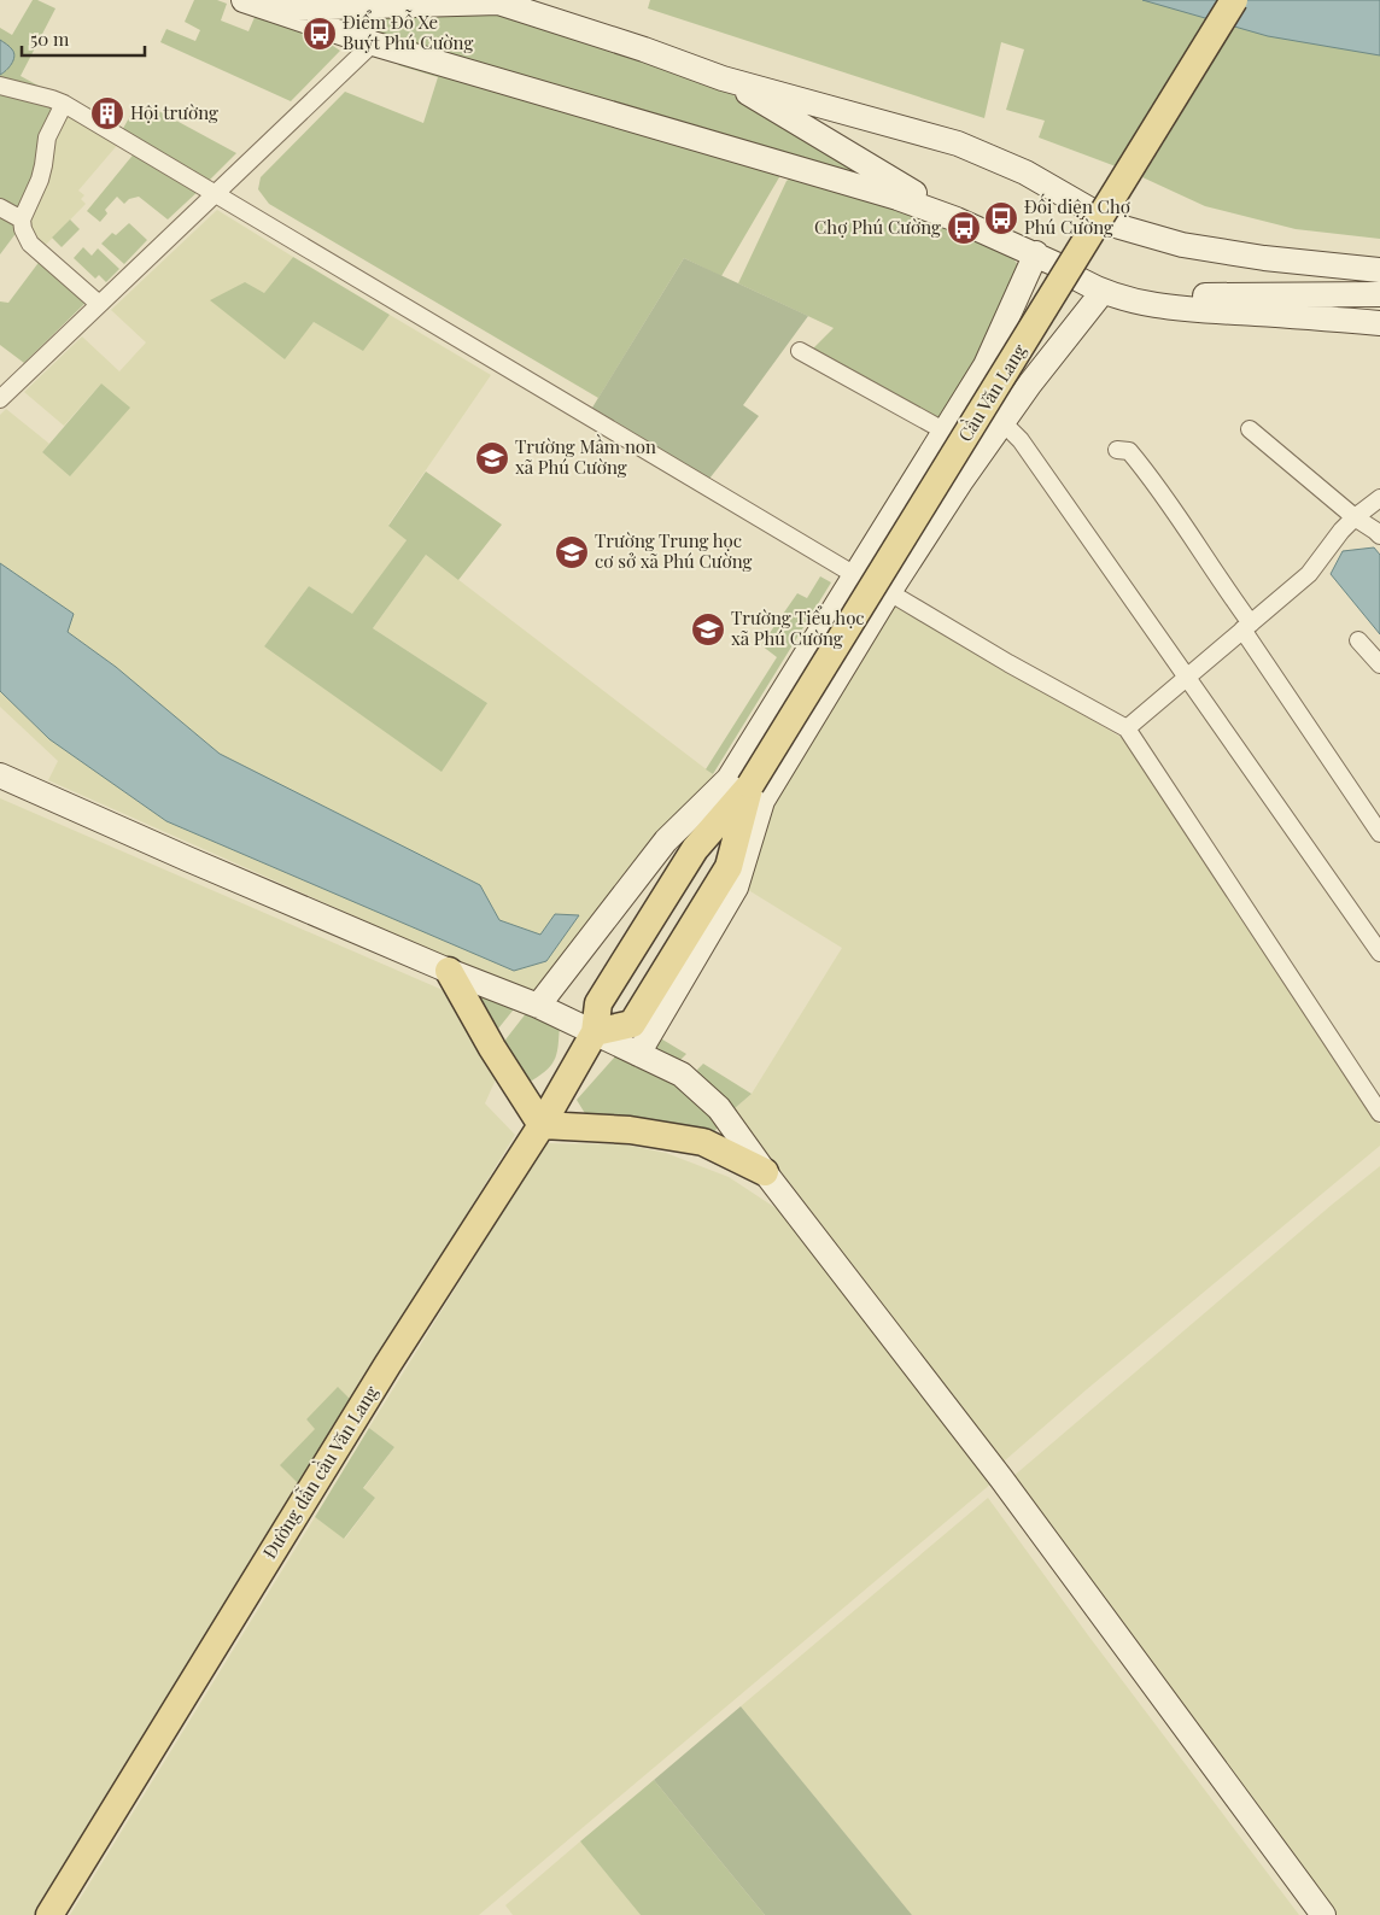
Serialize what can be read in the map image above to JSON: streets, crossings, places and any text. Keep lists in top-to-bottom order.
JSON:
{
  "streets": {
    "main road": ["Cầu Văn Lang", "Đường dẫn cầu Văn Lang"]
  },
  "places": {
    "bus stop": ["Điểm Đỗ Xe Buýt Phú Cường", "Đối diện Chợ Phú Cường", "Chợ Phú Cường"],
    "building": ["Hội trường"],
    "school or university": ["Trường Mầm non xã Phú Cường", "Trường Trung học cơ sở xã Phú Cường", "Trường Tiểu học xã Phú Cường"]
  },
  "scale_bar": "50 m"
}
